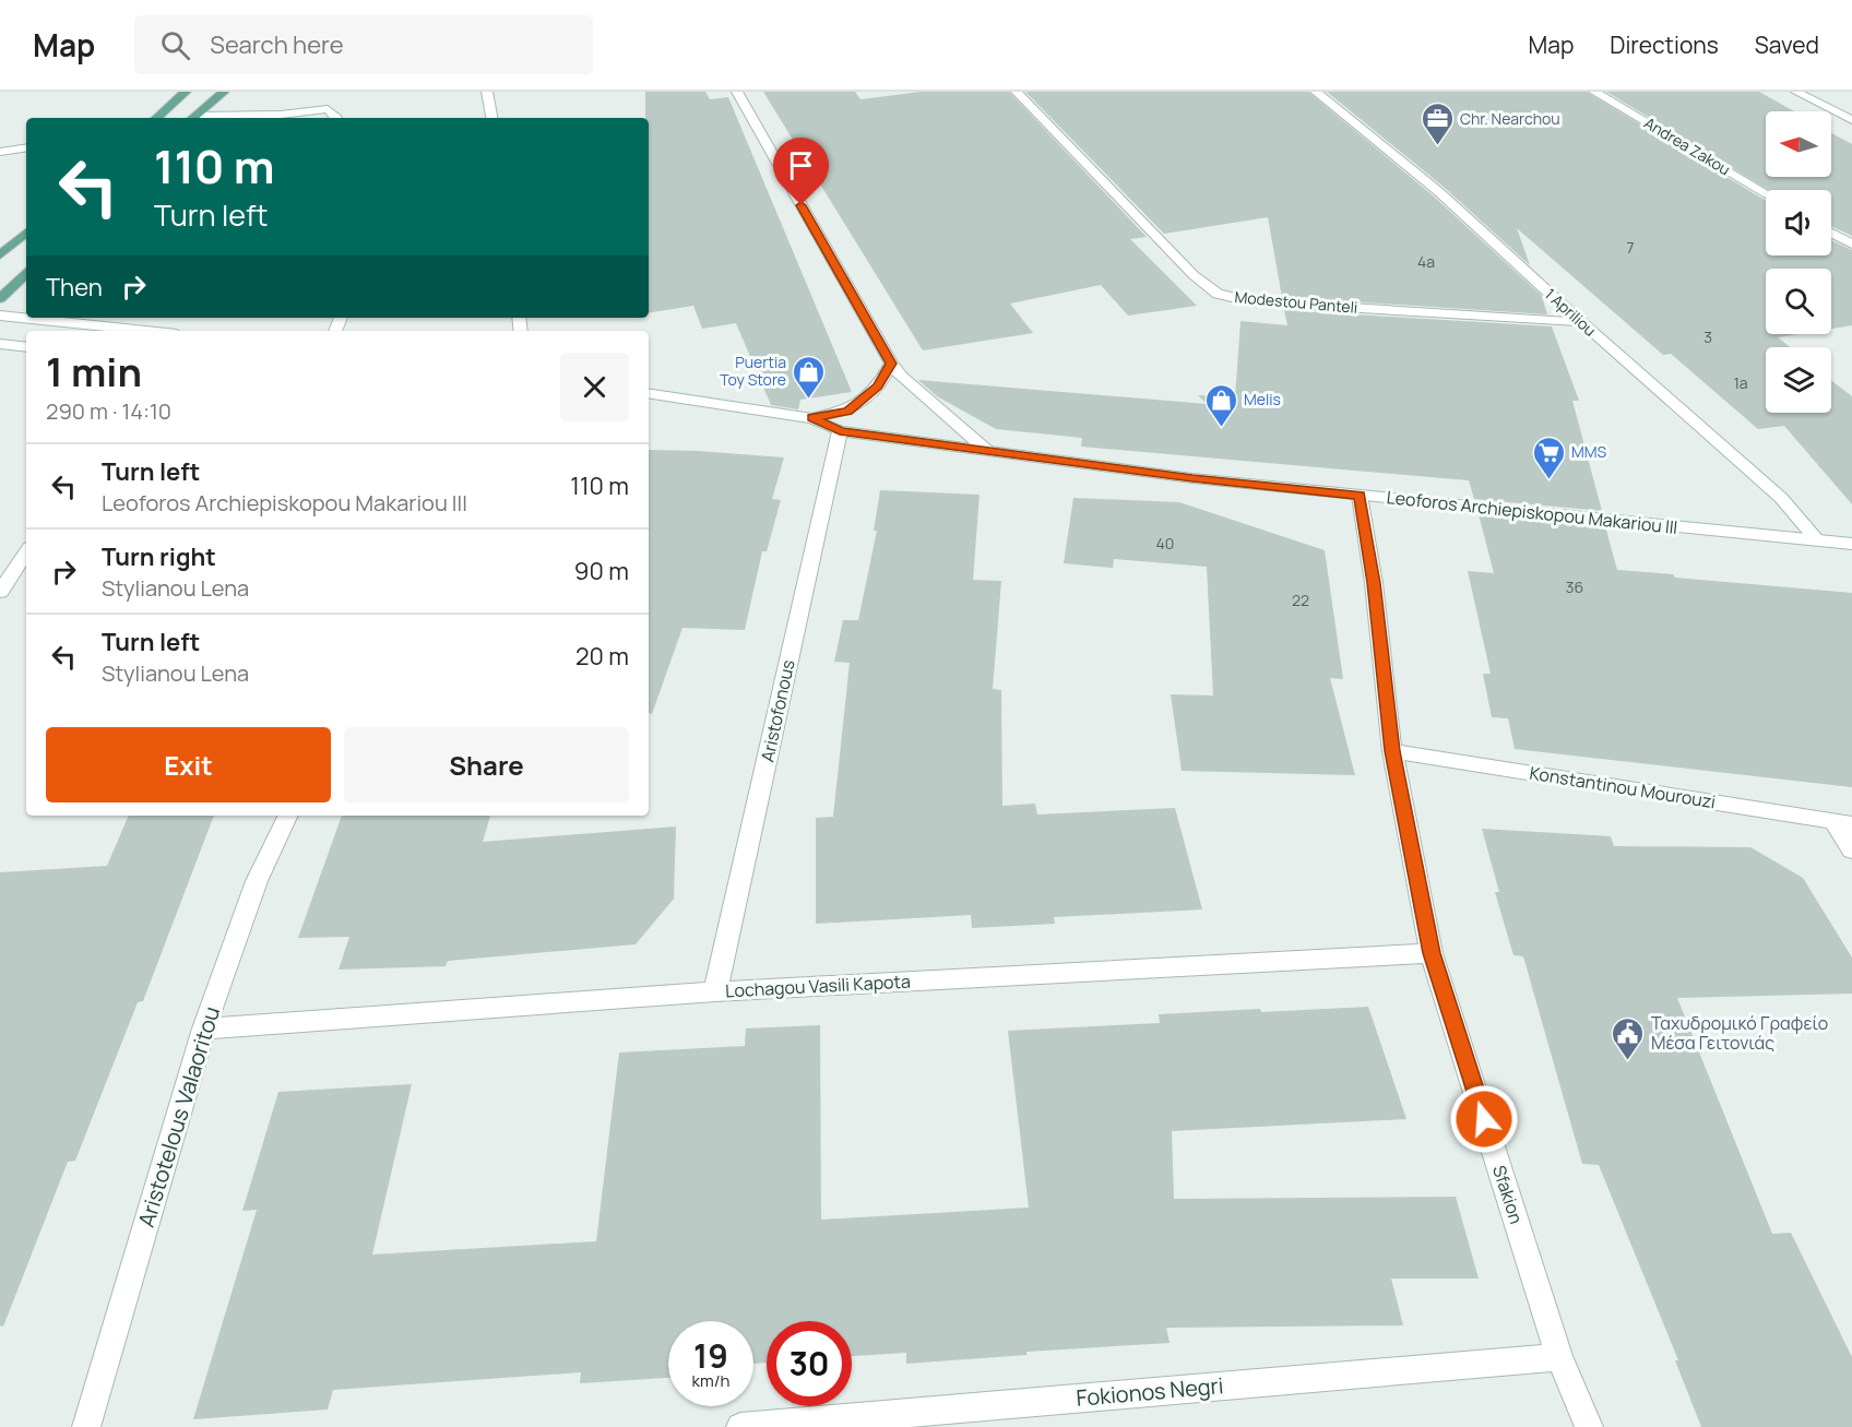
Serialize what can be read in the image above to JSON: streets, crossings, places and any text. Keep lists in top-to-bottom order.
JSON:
{
  "streets": {
    "street": [
      "Andrea Zakou",
      "Modestou Panteli",
      "1 Apriliou",
      "Leoforos Archiepiskopou Makariou III",
      "Aristofonous",
      "Konstantinou Mourouzi",
      "Lochagou Vasili Kapota",
      "Aristotelous Valaoritou",
      "Sfakion",
      "Fokionos Negri"
    ]
  },
  "crossings": [
    ["Modestou Panteli", "1 Apriliou"],
    ["1 Apriliou", "Leoforos Archiepiskopou Makariou III"],
    ["Leoforos Archiepiskopou Makariou III", "Aristofonous"],
    ["Leoforos Archiepiskopou Makariou III", "Sfakion"],
    ["Aristofonous", "Lochagou Vasili Kapota"],
    ["Konstantinou Mourouzi", "Sfakion"],
    ["Lochagou Vasili Kapota", "Aristotelous Valaoritou"],
    ["Lochagou Vasili Kapota", "Sfakion"],
    ["Sfakion", "Fokionos Negri"]
  ],
  "places": {
    "office": ["Chr. Nearchou"],
    "shop": ["Puertia Toy Store", "Melis"],
    "supermarket": ["MMS"],
    "public building": ["Ταχυδρομικό Γραφείο Μέσα Γειτονιάς"]
  },
  "house_numbers": [
    "7",
    "4a",
    "3",
    "1a",
    "40",
    "36",
    "22"
  ],
  "north": "left",
  "page": {
    "header": "Map",
    "search": "Search here",
    "nav": ["Map", "Directions", "Saved"],
    "turn": ["110 m", "Turn left"],
    "then": "Then",
    "heading": ["1 min", "290 m · 14:10"],
    "list": [
      {
        "name": "Turn left",
        "note": "Leoforos Archiepiskopou Makariou III",
        "value": "110 m"
      },
      {
        "name": "Turn right",
        "note": "Stylianou Lena",
        "value": "90 m"
      },
      {
        "name": "Turn left",
        "note": "Stylianou Lena",
        "value": "20 m"
      }
    ],
    "buttons": ["Exit", "Share"],
    "speed": "19 km/h",
    "limit": "30"
  }
}
